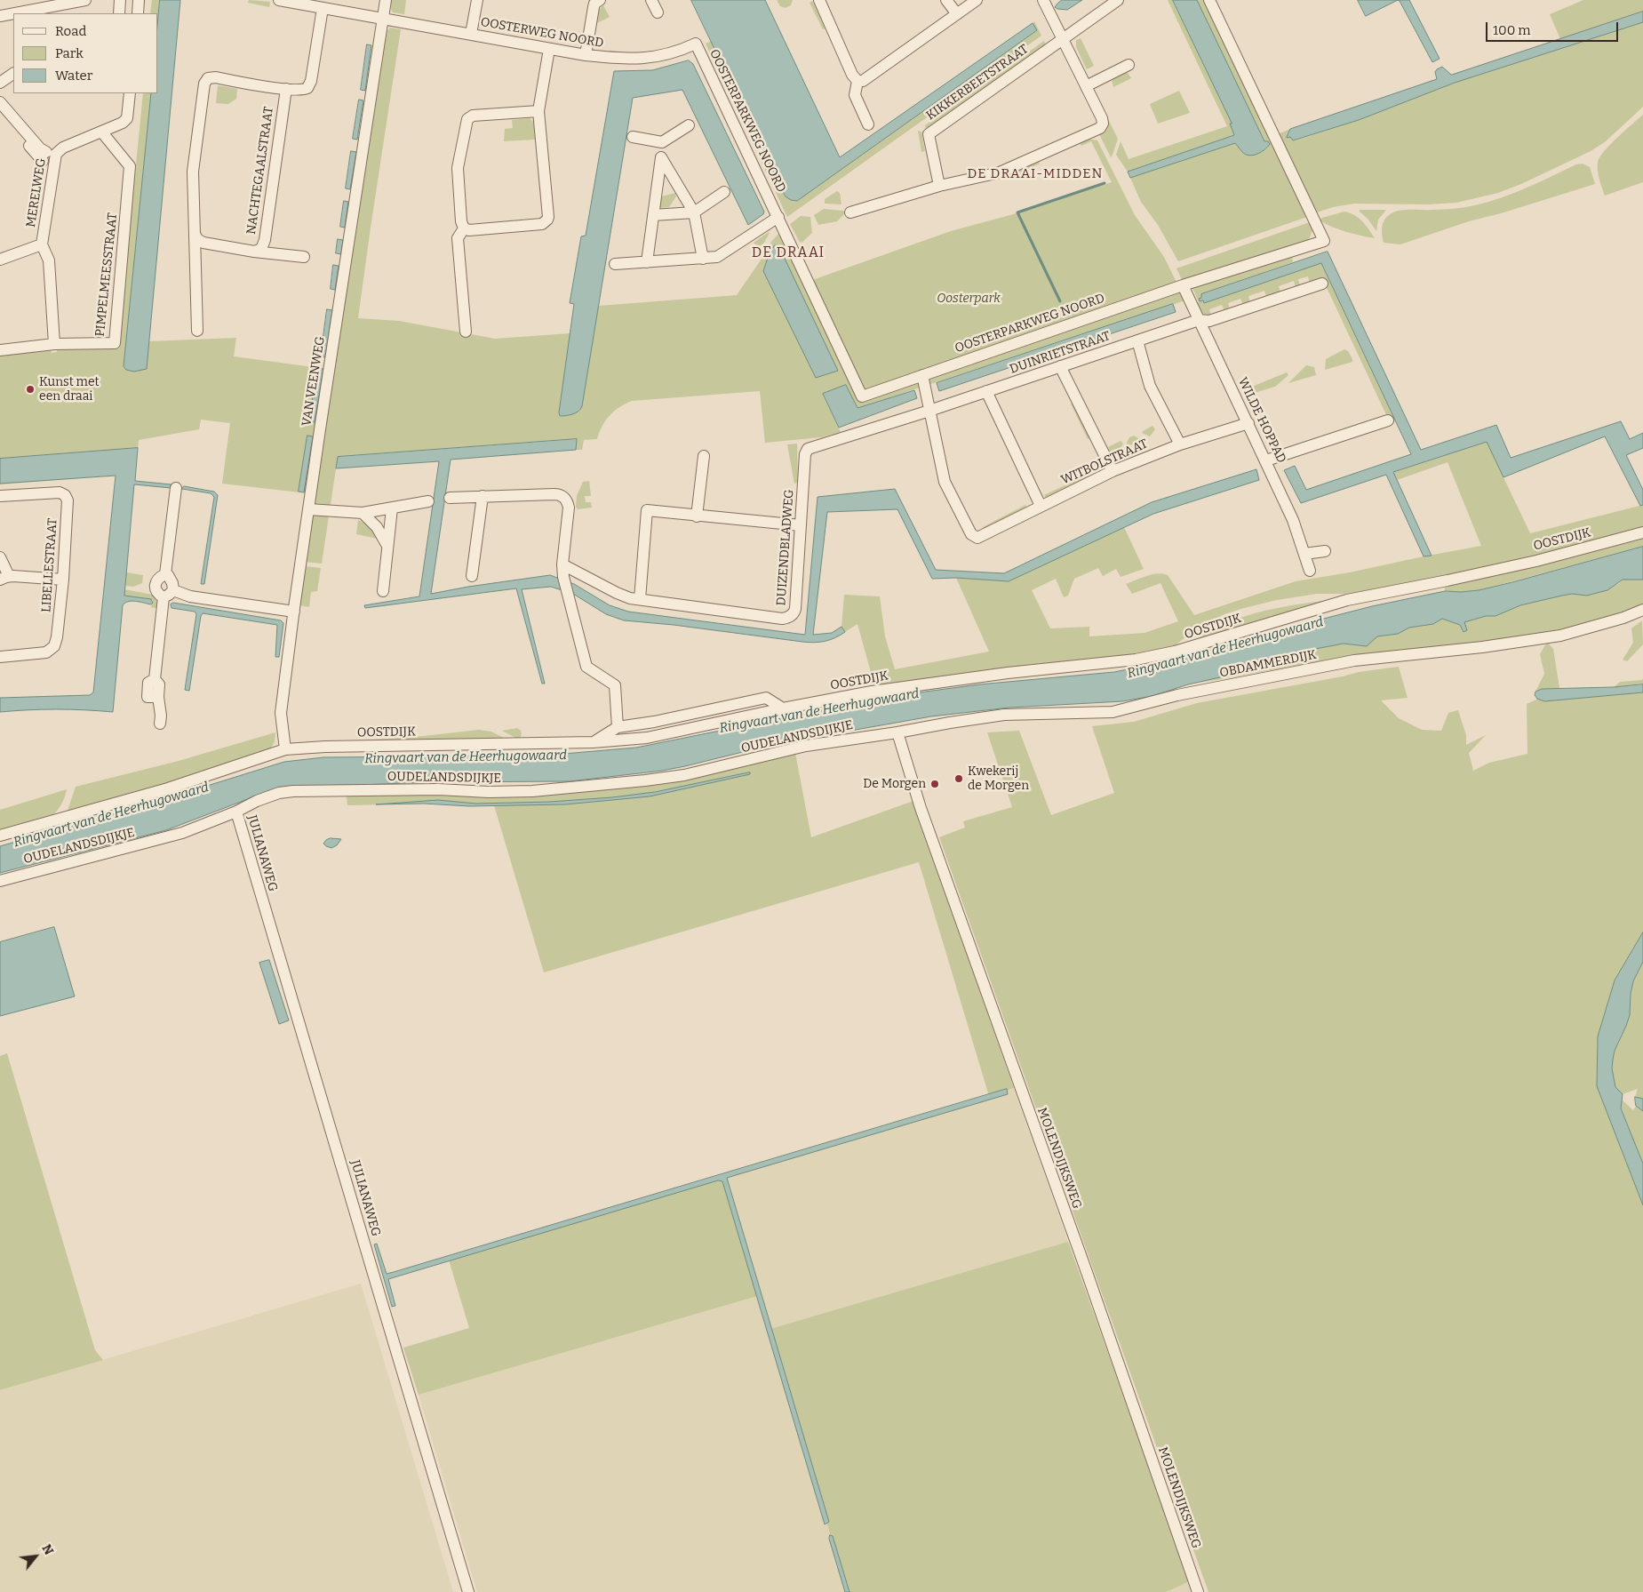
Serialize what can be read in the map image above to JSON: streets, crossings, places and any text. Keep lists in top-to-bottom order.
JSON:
{
  "streets": {
    "street": [
      "OOSTERWEG NOORD",
      "KIKKERBEETSTRAAT",
      "OOSTERPARKWEG NOORD",
      "NACHTEGAALSTRAAT",
      "MERELWEG",
      "PIMPELMEESSTRAAT",
      "DUINRIETSTRAAT",
      "VAN VEENWEG",
      "WILDE HOPPAD",
      "WITBOLSTRAAT",
      "OOSTDIJK",
      "DUIZENDBLADWEG",
      "LIBELLESTRAAT",
      "OBDAMMERDIJK",
      "OUDELANDSDIJKJE",
      "JULIANAWEG",
      "MOLENDIJKSWEG"
    ]
  },
  "crossings": [
    ["OOSTERWEG NOORD", "OOSTERPARKWEG NOORD"],
    ["OOSTERWEG NOORD", "VAN VEENWEG"],
    ["OOSTERPARKWEG NOORD", "WILDE HOPPAD"],
    ["MERELWEG", "PIMPELMEESSTRAAT"],
    ["DUINRIETSTRAAT", "WILDE HOPPAD"],
    ["DUINRIETSTRAAT", "WITBOLSTRAAT"],
    ["DUINRIETSTRAAT", "DUIZENDBLADWEG"],
    ["VAN VEENWEG", "OOSTDIJK"],
    ["WILDE HOPPAD", "WITBOLSTRAAT"],
    ["WITBOLSTRAAT", "DUIZENDBLADWEG"],
    ["OBDAMMERDIJK", "OUDELANDSDIJKJE"],
    ["OBDAMMERDIJK", "MOLENDIJKSWEG"],
    ["OUDELANDSDIJKJE", "JULIANAWEG"],
    ["OUDELANDSDIJKJE", "MOLENDIJKSWEG"]
  ],
  "districts": ["DE DRAAI-MIDDEN", "DE DRAAI"],
  "water": ["Ringvaart van de Heerhugowaard"],
  "parks": ["Oosterpark"],
  "places": ["Kunst met een draai", "Kwekerij de Morgen", "De Morgen"],
  "legend": ["Road", "Park", "Water"],
  "scale_bar": "100 m",
  "north": "top right"
}
